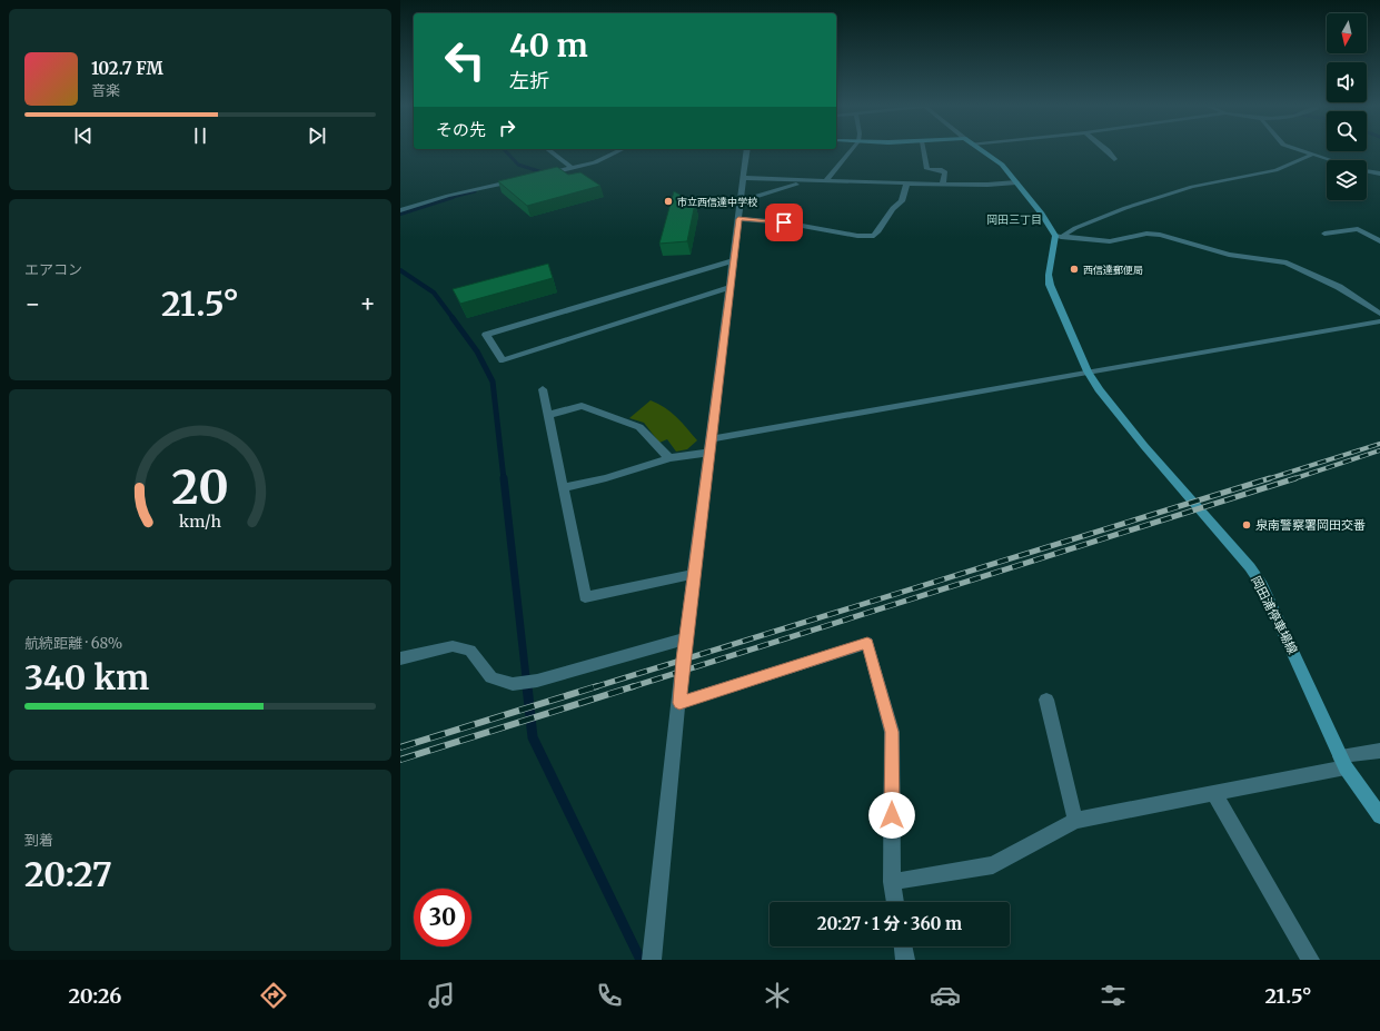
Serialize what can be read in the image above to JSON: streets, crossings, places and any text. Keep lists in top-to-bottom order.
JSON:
{
  "streets": {
    "main road": ["岡田浦停車場線"]
  },
  "districts": ["岡田三丁目"],
  "places": ["市立西信達中学校", "西信達郵便局", "泉南警察署岡田交番"],
  "north": "bottom",
  "page": {
    "turn": ["40 m", "左折"],
    "song": ["102.7 FM", "音楽"],
    "then": "その先",
    "tile": [
      "エアコン",
      ["航続距離 · 68%", "340 km"],
      ["到着", "20:27"]
    ],
    "heat": ["−", "21.5°", "+"],
    "limit": "30",
    "trip": "20:27 · 1 分 · 360 m",
    "tabs": ["20:26", "21.5°"],
    "gauge": ["20", "km/h"]
  }
}
